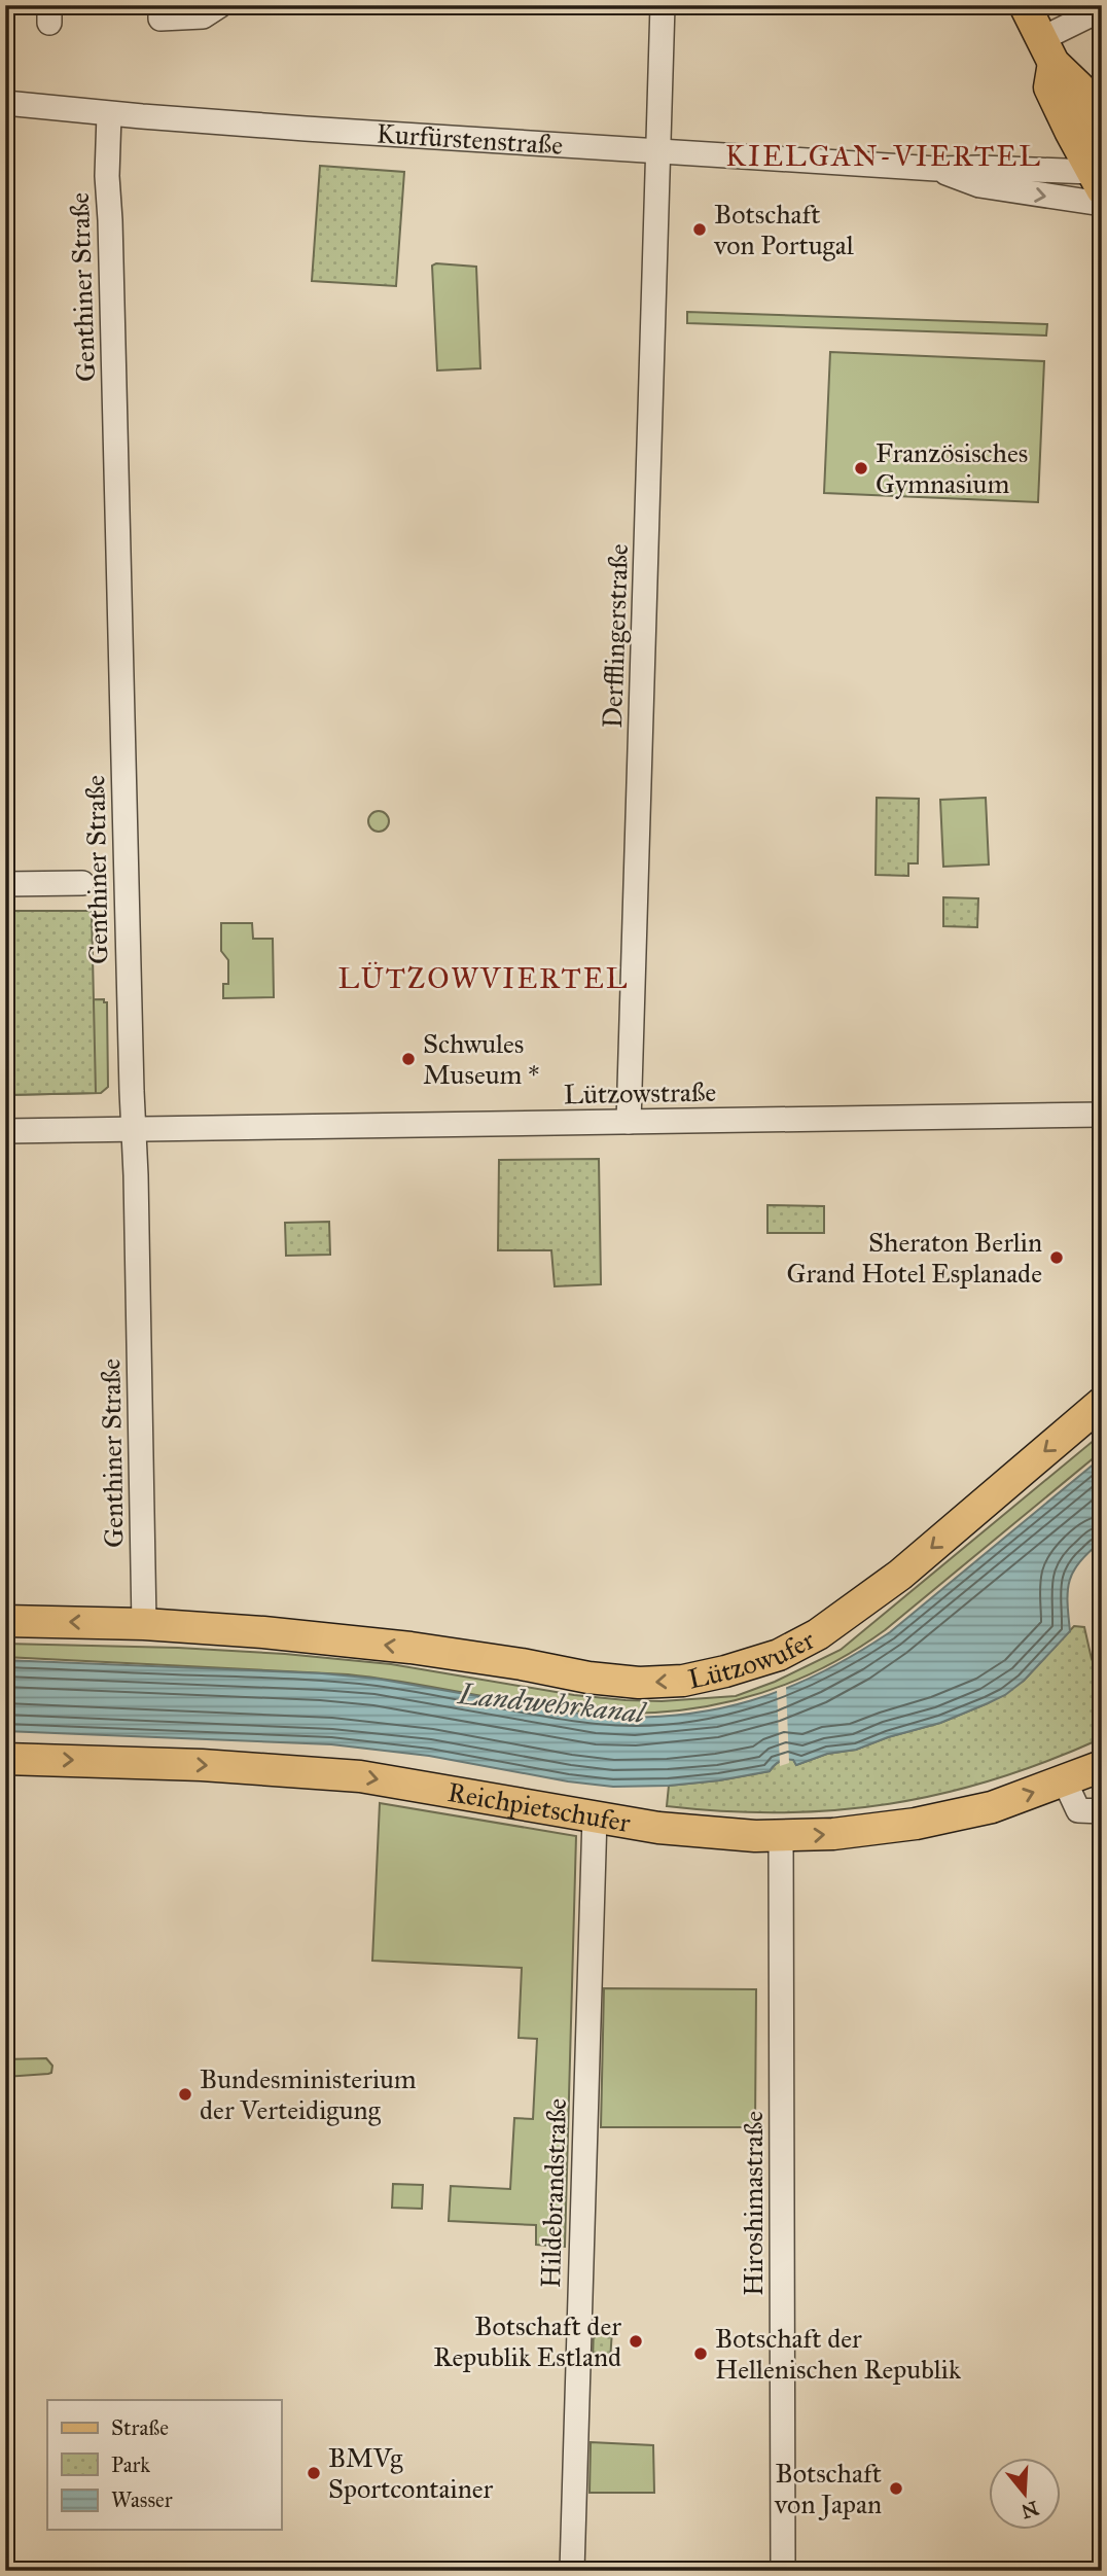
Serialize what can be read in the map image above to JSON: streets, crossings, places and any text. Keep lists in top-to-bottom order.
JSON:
{
  "streets": {
    "main road": ["Lützowufer", "Reichpietschufer"],
    "street": [
      "Kurfürstenstraße",
      "Genthiner Straße",
      "Derfflingerstraße",
      "Lützowstraße",
      "Hildebrandstraße",
      "Hiroshimastraße"
    ]
  },
  "crossings": [
    ["Kurfürstenstraße", "Genthiner Straße"],
    ["Kurfürstenstraße", "Derfflingerstraße"],
    ["Genthiner Straße", "Lützowstraße"],
    ["Genthiner Straße", "Lützowufer"],
    ["Derfflingerstraße", "Lützowstraße"],
    ["Reichpietschufer", "Hildebrandstraße"],
    ["Reichpietschufer", "Hiroshimastraße"]
  ],
  "one_way": ["Lützowufer", "Reichpietschufer"],
  "districts": ["KIELGAN-VIERTEL", "LÜTZOWVIERTEL"],
  "water": ["Landwehrkanal"],
  "places": [
    "Botschaft von Portugal",
    "Französisches Gymnasium",
    "Schwules Museum *",
    "Sheraton Berlin Grand Hotel Esplanade",
    "Bundesministerium der Verteidigung",
    "Botschaft der Republik Estland",
    "Botschaft der Hellenischen Republik",
    "BMVg Sportcontainer",
    "Botschaft von Japan"
  ],
  "legend": ["Straße", "Park", "Wasser"],
  "north": "bottom"
}
